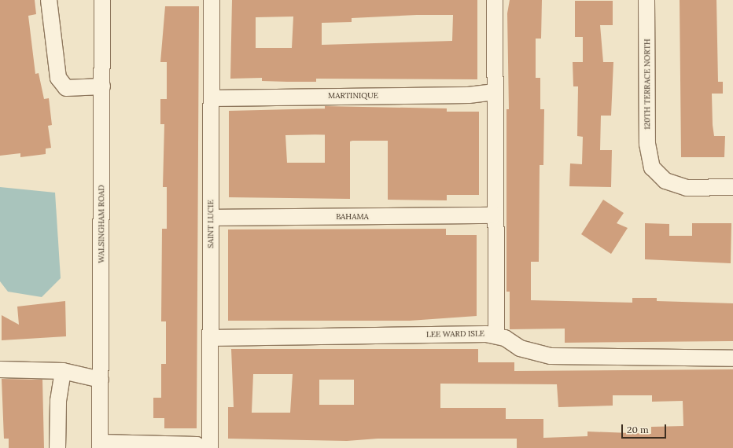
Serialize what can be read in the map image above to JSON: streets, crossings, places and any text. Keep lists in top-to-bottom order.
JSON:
{
  "streets": {
    "street": [
      "120TH TERRACE NORTH",
      "MARTINIQUE",
      "BAHAMA",
      "WALSINGHAM ROAD",
      "SAINT LUCIE",
      "LEE WARD ISLE"
    ]
  },
  "crossings": [
    ["MARTINIQUE", "SAINT LUCIE"],
    ["BAHAMA", "SAINT LUCIE"],
    ["SAINT LUCIE", "LEE WARD ISLE"]
  ],
  "scale_bar": "20 m"
}
